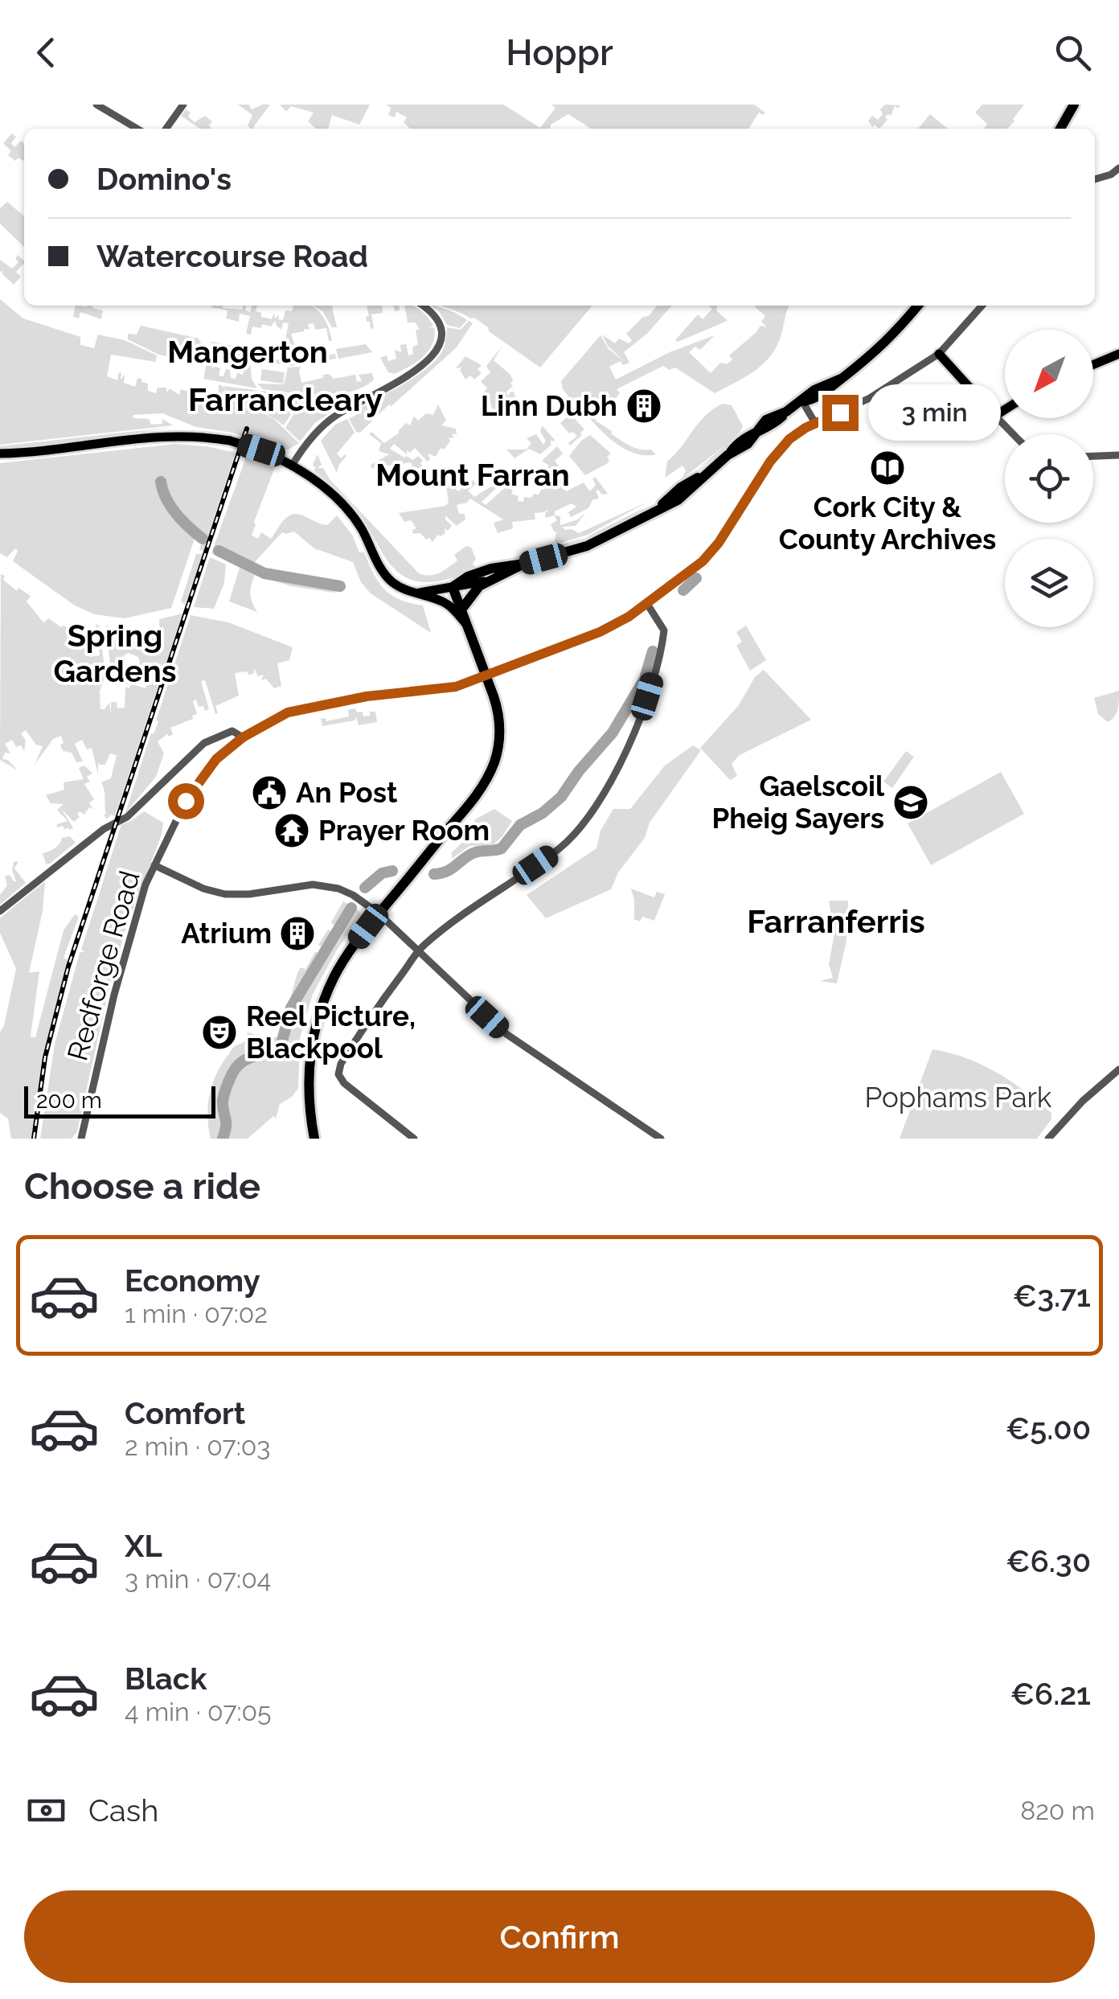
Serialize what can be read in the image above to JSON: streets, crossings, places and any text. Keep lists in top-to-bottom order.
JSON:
{
  "streets": {
    "street": ["Redforge Road"]
  },
  "districts": [
    "Mangerton",
    "Farrancleary",
    "Mount Farran",
    "Spring Gardens",
    "Farranferris"
  ],
  "parks": ["Pophams Park"],
  "places": {
    "building": ["Linn Dubh", "Atrium"],
    "library": ["Cork City & County Archives"],
    "public building": ["An Post"],
    "school or university": ["Gaelscoil Pheig Sayers"],
    "temple": ["Prayer Room"],
    "theatre": ["Reel Picture, Blackpool"]
  },
  "scale_bar": "200 m",
  "north": "bottom left",
  "page": {
    "header": "Hoppr",
    "banner": ["Domino's", "Watercourse Road"],
    "bubble": "3 min",
    "scale": "200 m",
    "heading": "Choose a ride",
    "list": [
      {
        "name": "Economy",
        "note": "1 min · 07:02",
        "value": "€3.71"
      },
      {
        "name": "Comfort",
        "note": "2 min · 07:03",
        "value": "€5.00"
      },
      {
        "name": "XL",
        "note": "3 min · 07:04",
        "value": "€6.30"
      },
      {
        "name": "Black",
        "note": "4 min · 07:05",
        "value": "€6.21"
      }
    ],
    "pay": ["Cash", "820 m"],
    "buttons": "Confirm"
  }
}
